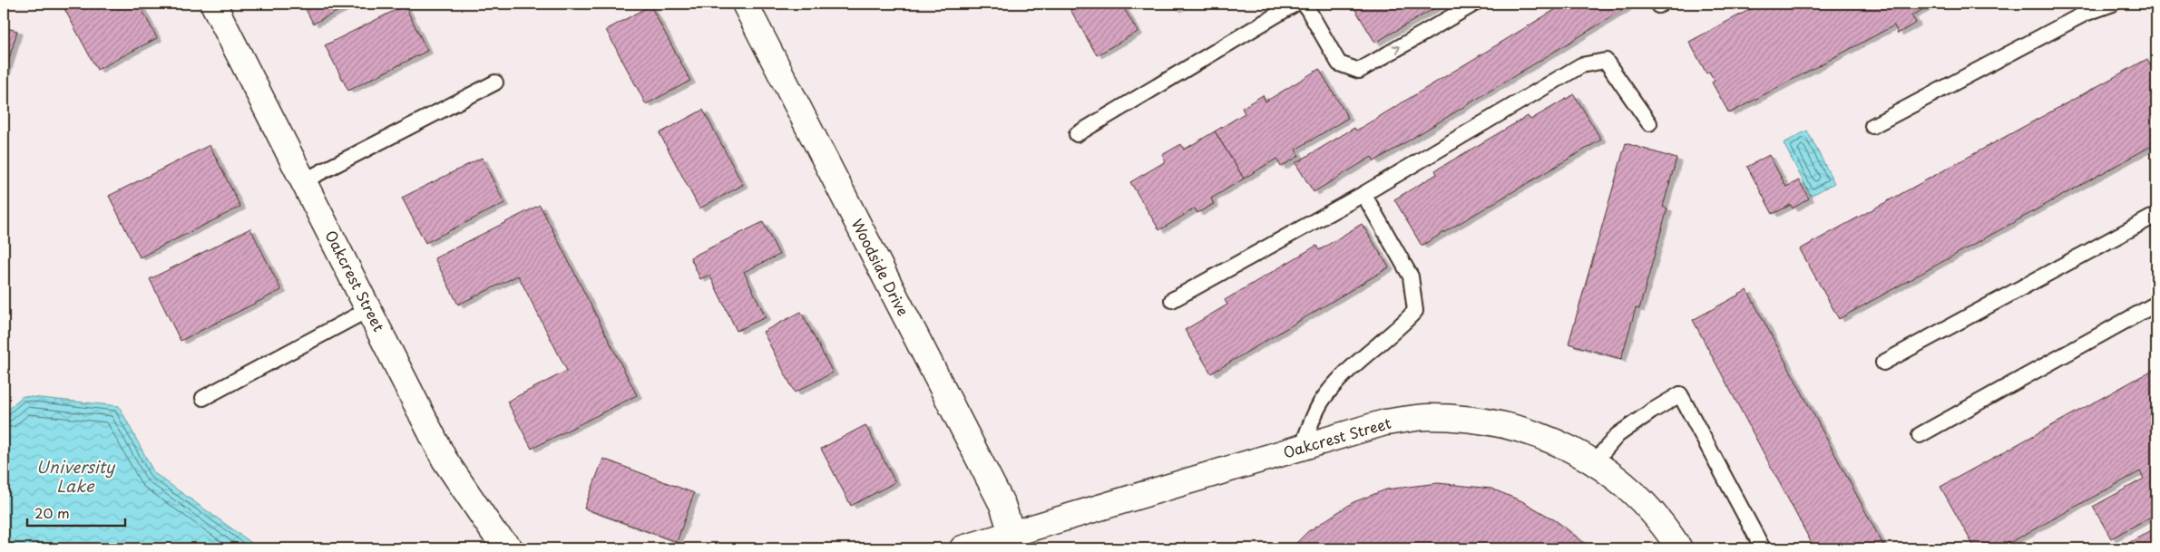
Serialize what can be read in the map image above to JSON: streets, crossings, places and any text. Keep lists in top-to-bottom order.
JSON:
{
  "streets": {
    "street": ["Woodside Drive", "Oakcrest Street"]
  },
  "crossings": [
    ["Woodside Drive", "Oakcrest Street"]
  ],
  "water": ["University Lake"],
  "scale_bar": "20 m"
}
